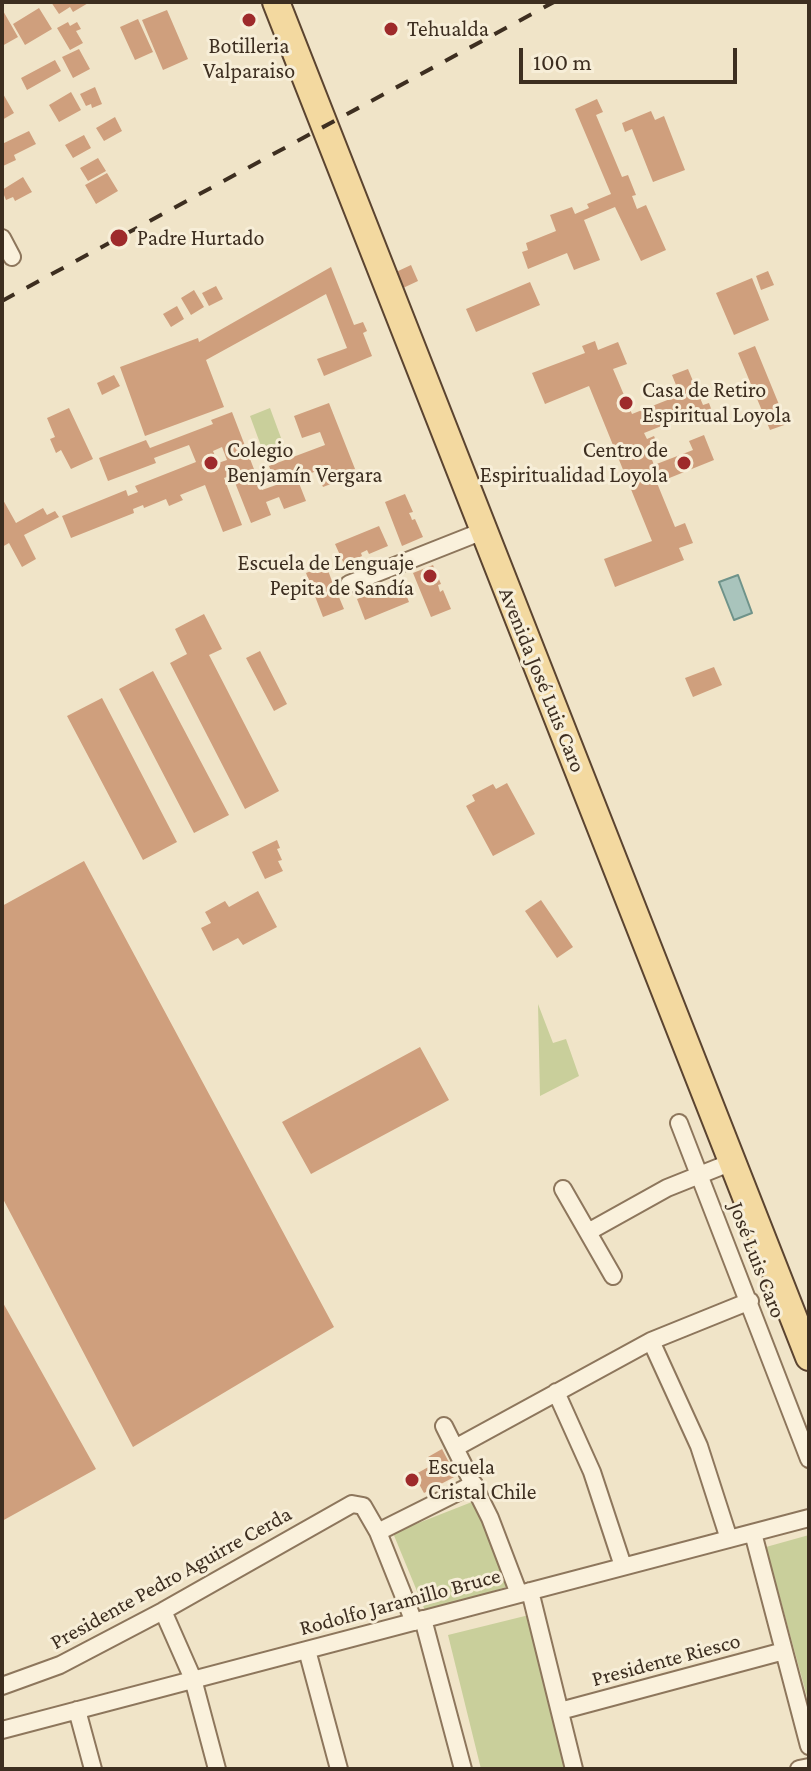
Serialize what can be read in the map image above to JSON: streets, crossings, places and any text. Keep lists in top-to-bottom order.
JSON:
{
  "streets": {
    "main road": ["Avenida José Luis Caro"],
    "street": [
      "José Luis Caro",
      "Presidente Pedro Aguirre Cerda",
      "Rodolfo Jaramillo Bruce",
      "Presidente Riesco"
    ]
  },
  "places": [
    "Botilleria Valparaiso",
    "Tehualda",
    "Padre Hurtado",
    "Casa de Retiro Espiritual Loyola",
    "Colegio Benjamín Vergara",
    "Centro de Espiritualidad Loyola",
    "Escuela de Lenguaje Pepita de Sandía",
    "Escuela Cristal Chile"
  ],
  "scale_bar": "100 m"
}
